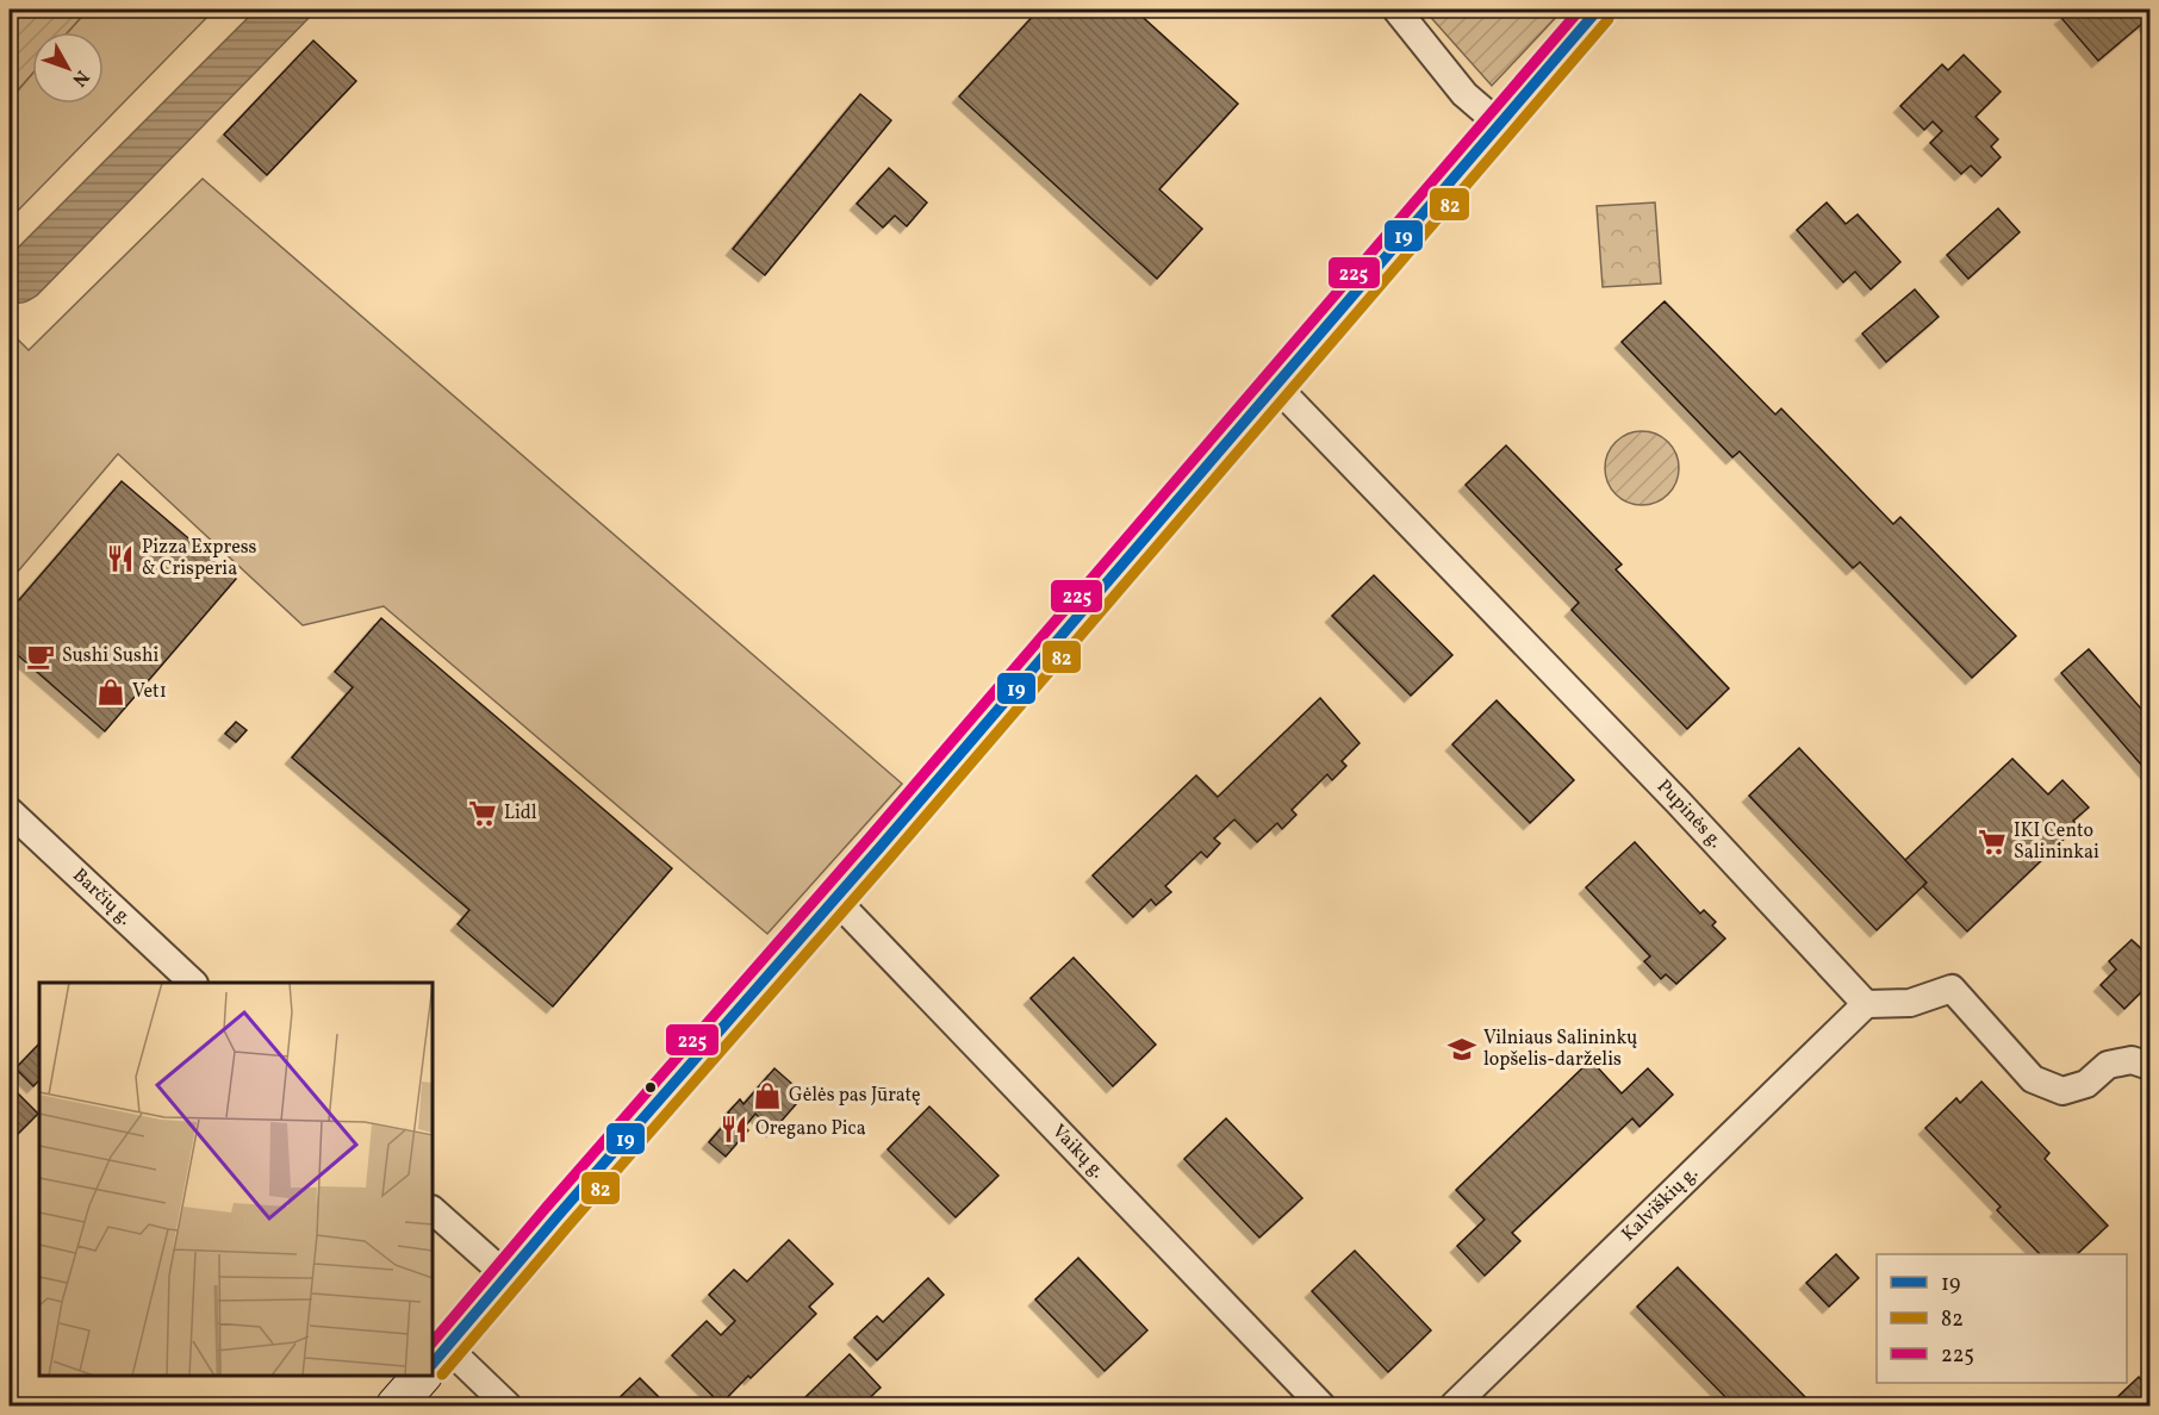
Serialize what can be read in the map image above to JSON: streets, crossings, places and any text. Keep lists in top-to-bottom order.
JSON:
{
  "streets": {
    "street": [
      "Pupinės g.",
      "Barčių g.",
      "Vaikų g.",
      "Kalviškių g."
    ]
  },
  "crossings": [
    ["Pupinės g.", "Kalviškių g."]
  ],
  "places": {
    "restaurant": ["Pizza Express & Crisperia", "Oregano Pica"],
    "cafe": ["Sushi Sushi"],
    "shop": ["Vet1", "Gėlės pas Jūratę"],
    "supermarket": ["Lidl", "IKI Cento Salininkai"],
    "school or university": ["Vilniaus Salininkų lopšelis-darželis"]
  },
  "lines": ["transit line 19", "transit line 225", "transit line 82"],
  "legend": ["19", "82", "225"],
  "north": "bottom right"
}
